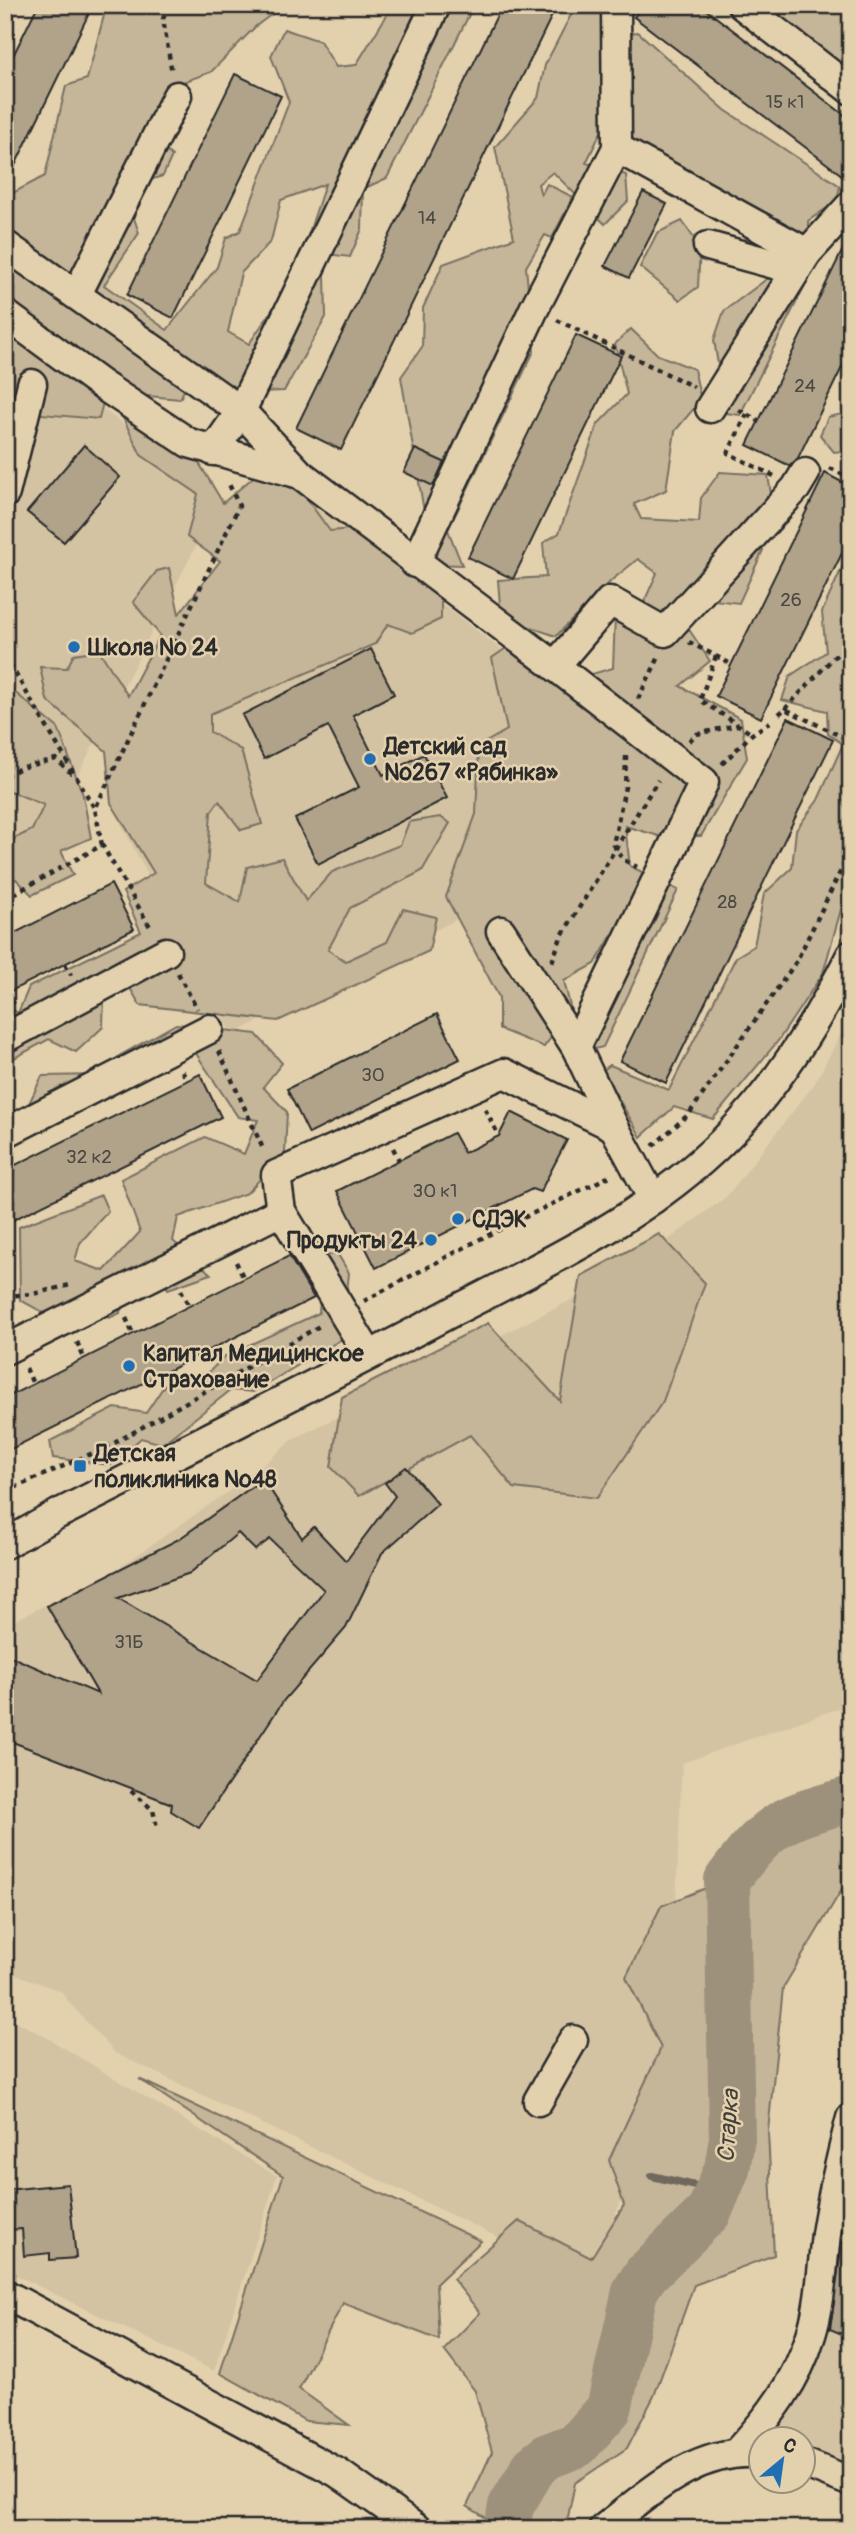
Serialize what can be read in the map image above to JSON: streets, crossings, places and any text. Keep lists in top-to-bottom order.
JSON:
{
  "water": ["Старка"],
  "places": {
    "other": [
      "Школа № 24",
      "Детский сад №267 «Рябинка»",
      "СДЭК",
      "Продукты 24",
      "Капитал Медицинское Страхование"
    ],
    "transit": ["Детская поликлиника №48"]
  },
  "house_numbers": [
    "15 к1",
    "14",
    "24",
    "26",
    "28",
    "30",
    "32 к2",
    "30 к1",
    "31Б"
  ],
  "north": "top right"
}
